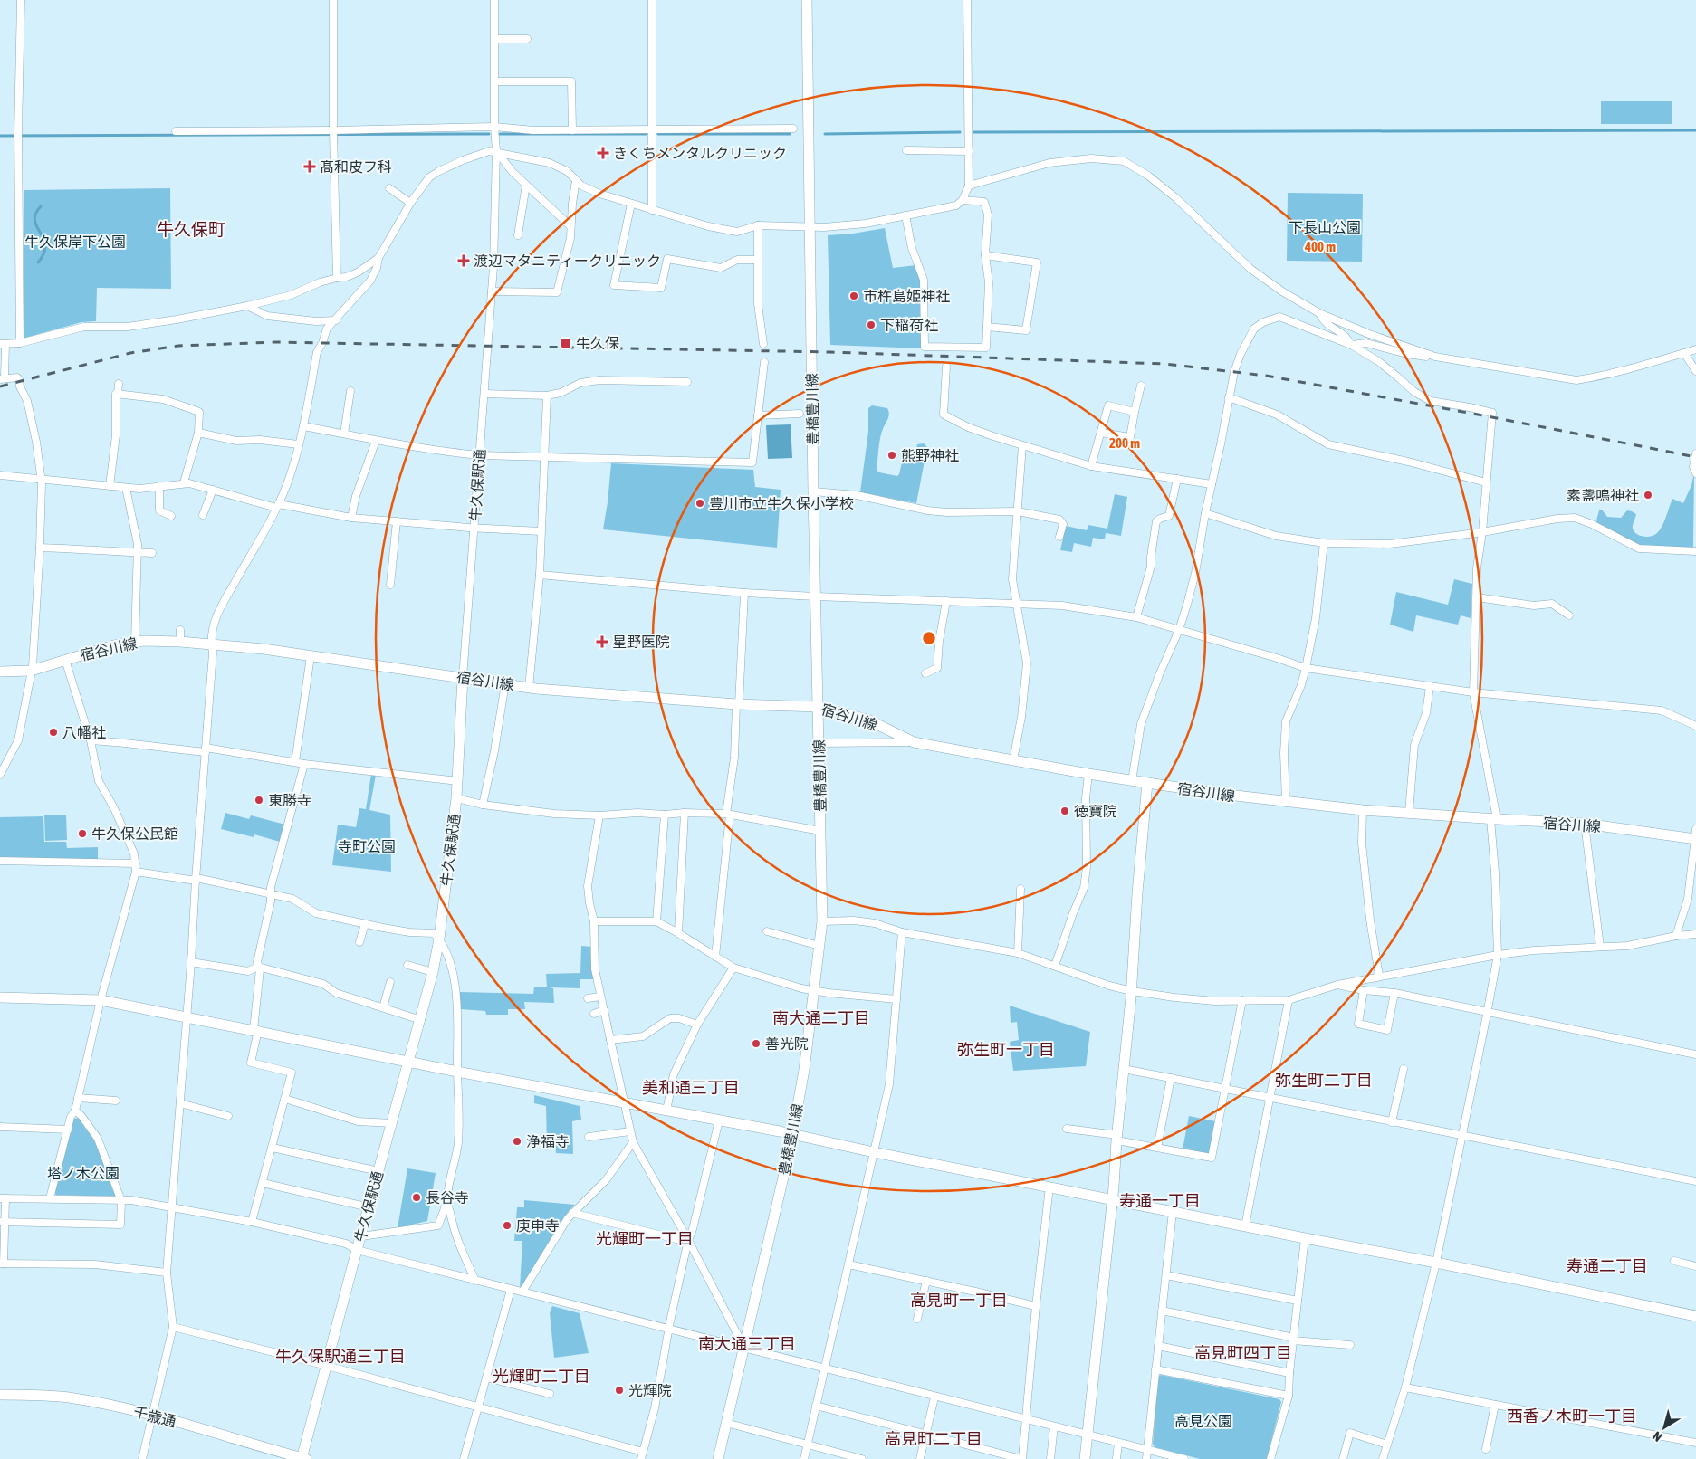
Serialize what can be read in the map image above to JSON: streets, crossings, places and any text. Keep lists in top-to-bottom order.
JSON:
{
  "streets": {
    "street": [
      "豊橋豊川線",
      "牛久保駅通",
      "宿谷川線",
      "千歳通"
    ]
  },
  "crossings": [
    ["豊橋豊川線", "宿谷川線"],
    ["牛久保駅通", "宿谷川線"],
    ["牛久保駅通", "千歳通"]
  ],
  "districts": [
    "牛久保町",
    "南大通二丁目",
    "弥生町一丁目",
    "弥生町二丁目",
    "美和通三丁目",
    "寿通一丁目",
    "光輝町一丁目",
    "寿通二丁目",
    "高見町一丁目",
    "南大通三丁目",
    "高見町四丁目",
    "牛久保駅通三丁目",
    "光輝町二丁目",
    "西香ノ木町一丁目",
    "高見町二丁目"
  ],
  "parks": [
    "下長山公園",
    "牛久保岸下公園",
    "寺町公園",
    "塔ノ木公園",
    "高見公園"
  ],
  "places": {
    "health": [
      "きくちメンタルクリニック",
      "髙和皮フ科",
      "渡辺マタニティークリニック",
      "星野医院"
    ],
    "other": [
      "市杵島姫神社",
      "下稲荷社",
      "熊野神社",
      "素盞鳴神社",
      "豊川市立牛久保小学校",
      "八幡社",
      "東勝寺",
      "徳寶院",
      "牛久保公民館",
      "善光院",
      "浄福寺",
      "長谷寺",
      "庚申寺",
      "光輝院"
    ],
    "transit": ["牛久保"]
  },
  "north": "bottom left",
  "rings": ["400 m", "200 m"]
}
